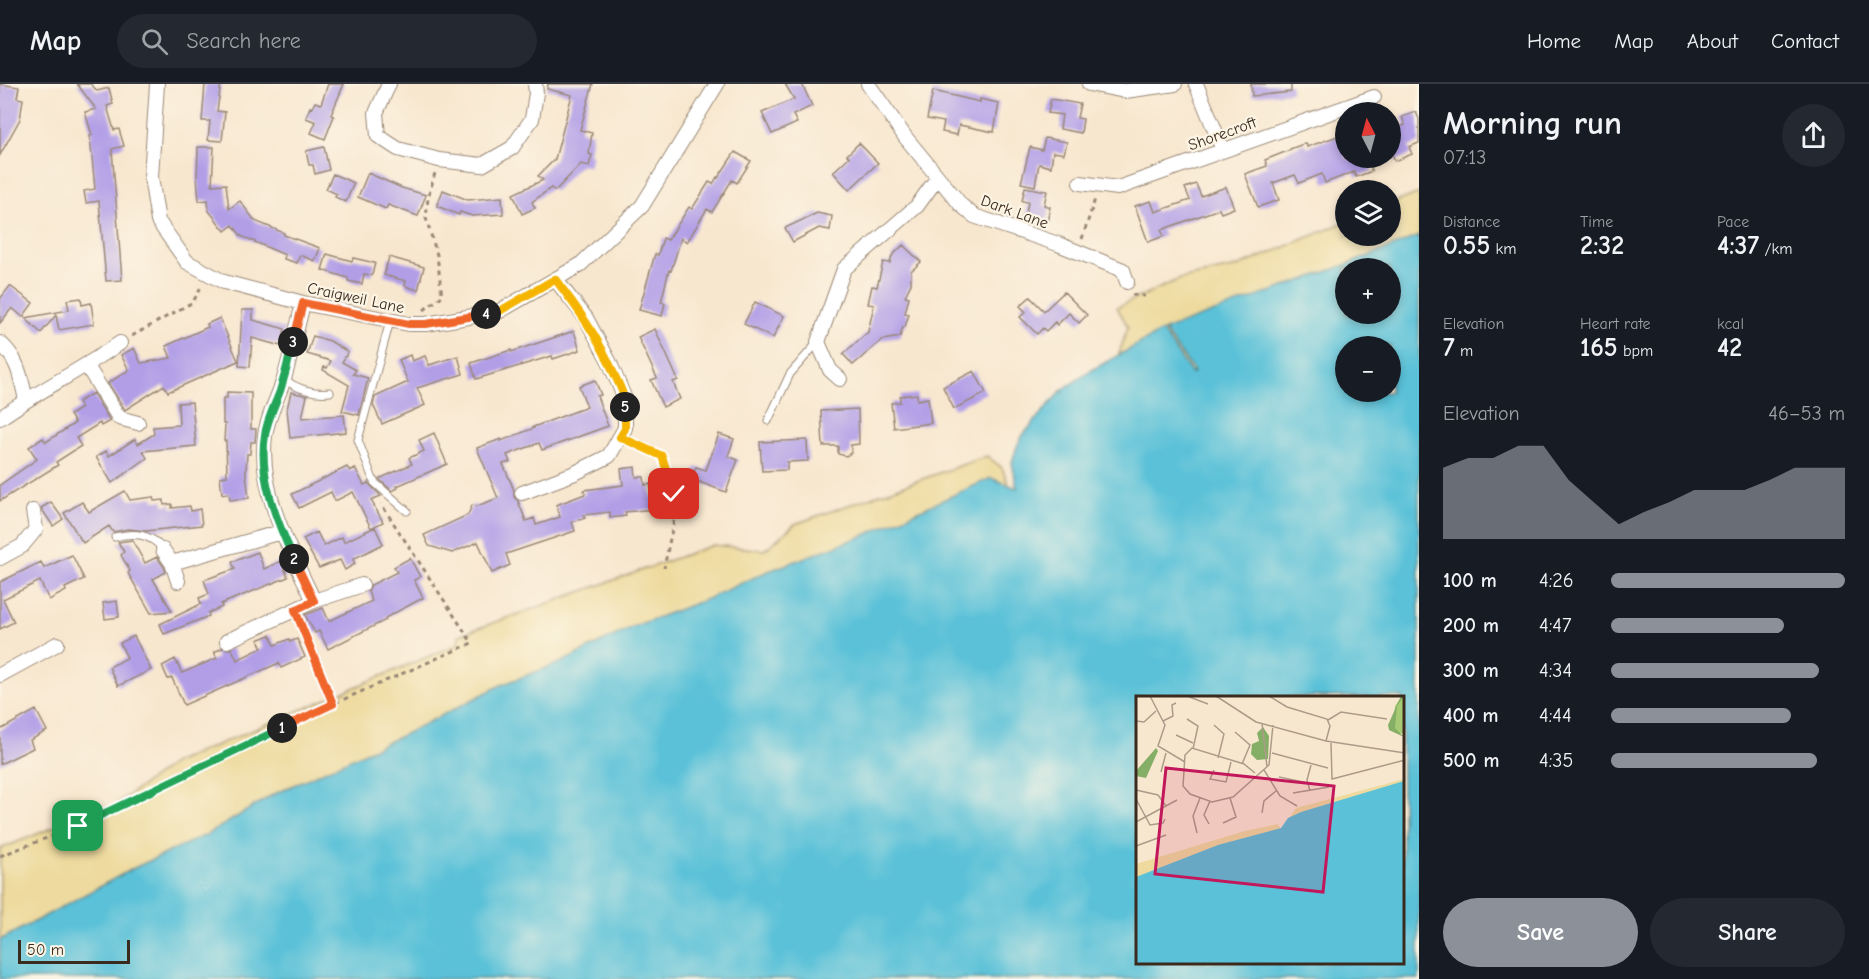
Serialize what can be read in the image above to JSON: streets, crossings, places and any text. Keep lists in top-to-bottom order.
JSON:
{
  "streets": {
    "street": ["Shorecroft", "Dark Lane", "Craigweil Lane"]
  },
  "scale_bar": "50 m",
  "north": "top",
  "page": {
    "header": "Map",
    "search": "Search here",
    "nav": [
      "Home",
      "Map",
      "About",
      "Contact"
    ],
    "heading": ["Morning run", "07:13"],
    "map_buttons": ["+", "−"],
    "stats": [
      ["Distance", "0.55 km"],
      ["Time", "2:32"],
      ["Pace", "4:37 /km"],
      ["Elevation", "7 m"],
      ["Heart rate", "165 bpm"],
      ["kcal", "42"]
    ],
    "pins": [
      "4",
      "3",
      "5",
      "2",
      "1"
    ],
    "chart": ["Elevation", "46–53 m"],
    "list": [
      {
        "name": "100 m",
        "note": "4:26"
      },
      {
        "name": "200 m",
        "note": "4:47"
      },
      {
        "name": "300 m",
        "note": "4:34"
      },
      {
        "name": "400 m",
        "note": "4:44"
      },
      {
        "name": "500 m",
        "note": "4:35"
      }
    ],
    "buttons": ["Save", "Share"],
    "scale": "50 m"
  }
}
